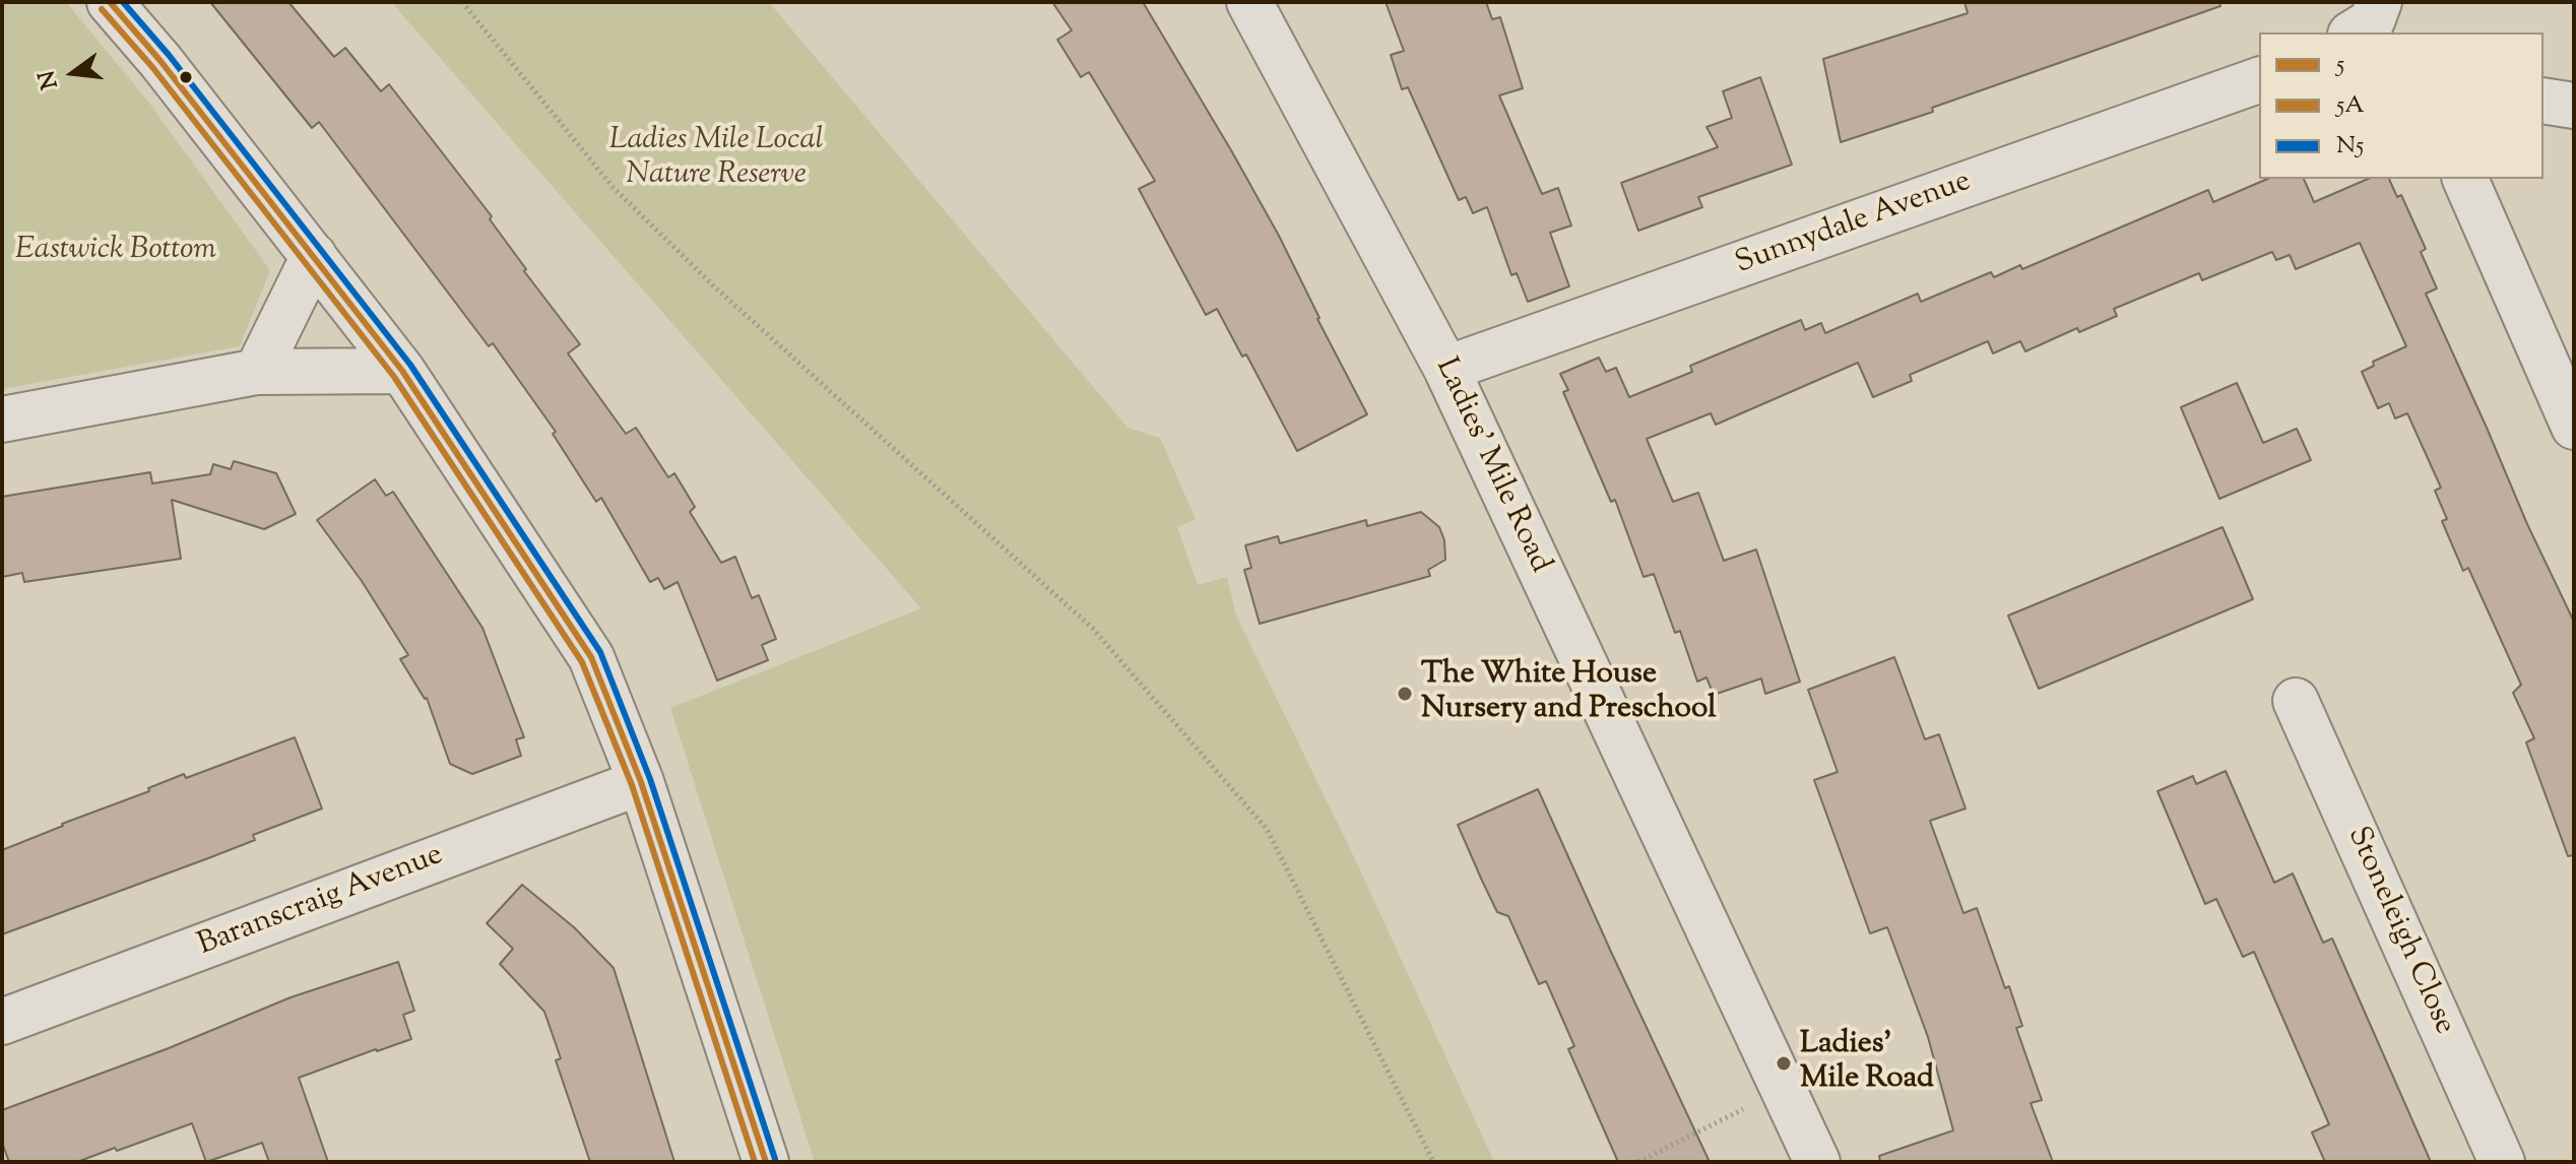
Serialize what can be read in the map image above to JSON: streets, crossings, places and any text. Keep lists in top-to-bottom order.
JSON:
{
  "streets": {
    "street": [
      "Sunnydale Avenue",
      "Ladies' Mile Road",
      "Baranscraig Avenue",
      "Stoneleigh Close"
    ]
  },
  "crossings": [
    ["Sunnydale Avenue", "Ladies' Mile Road"]
  ],
  "parks": ["Ladies Mile Local Nature Reserve", "Eastwick Bottom"],
  "places": ["The White House Nursery and Preschool", "Ladies' Mile Road"],
  "lines": ["transit line 5", "transit line N5", "transit line 5A"],
  "legend": ["5", "5A", "N5"],
  "north": "left"
}
